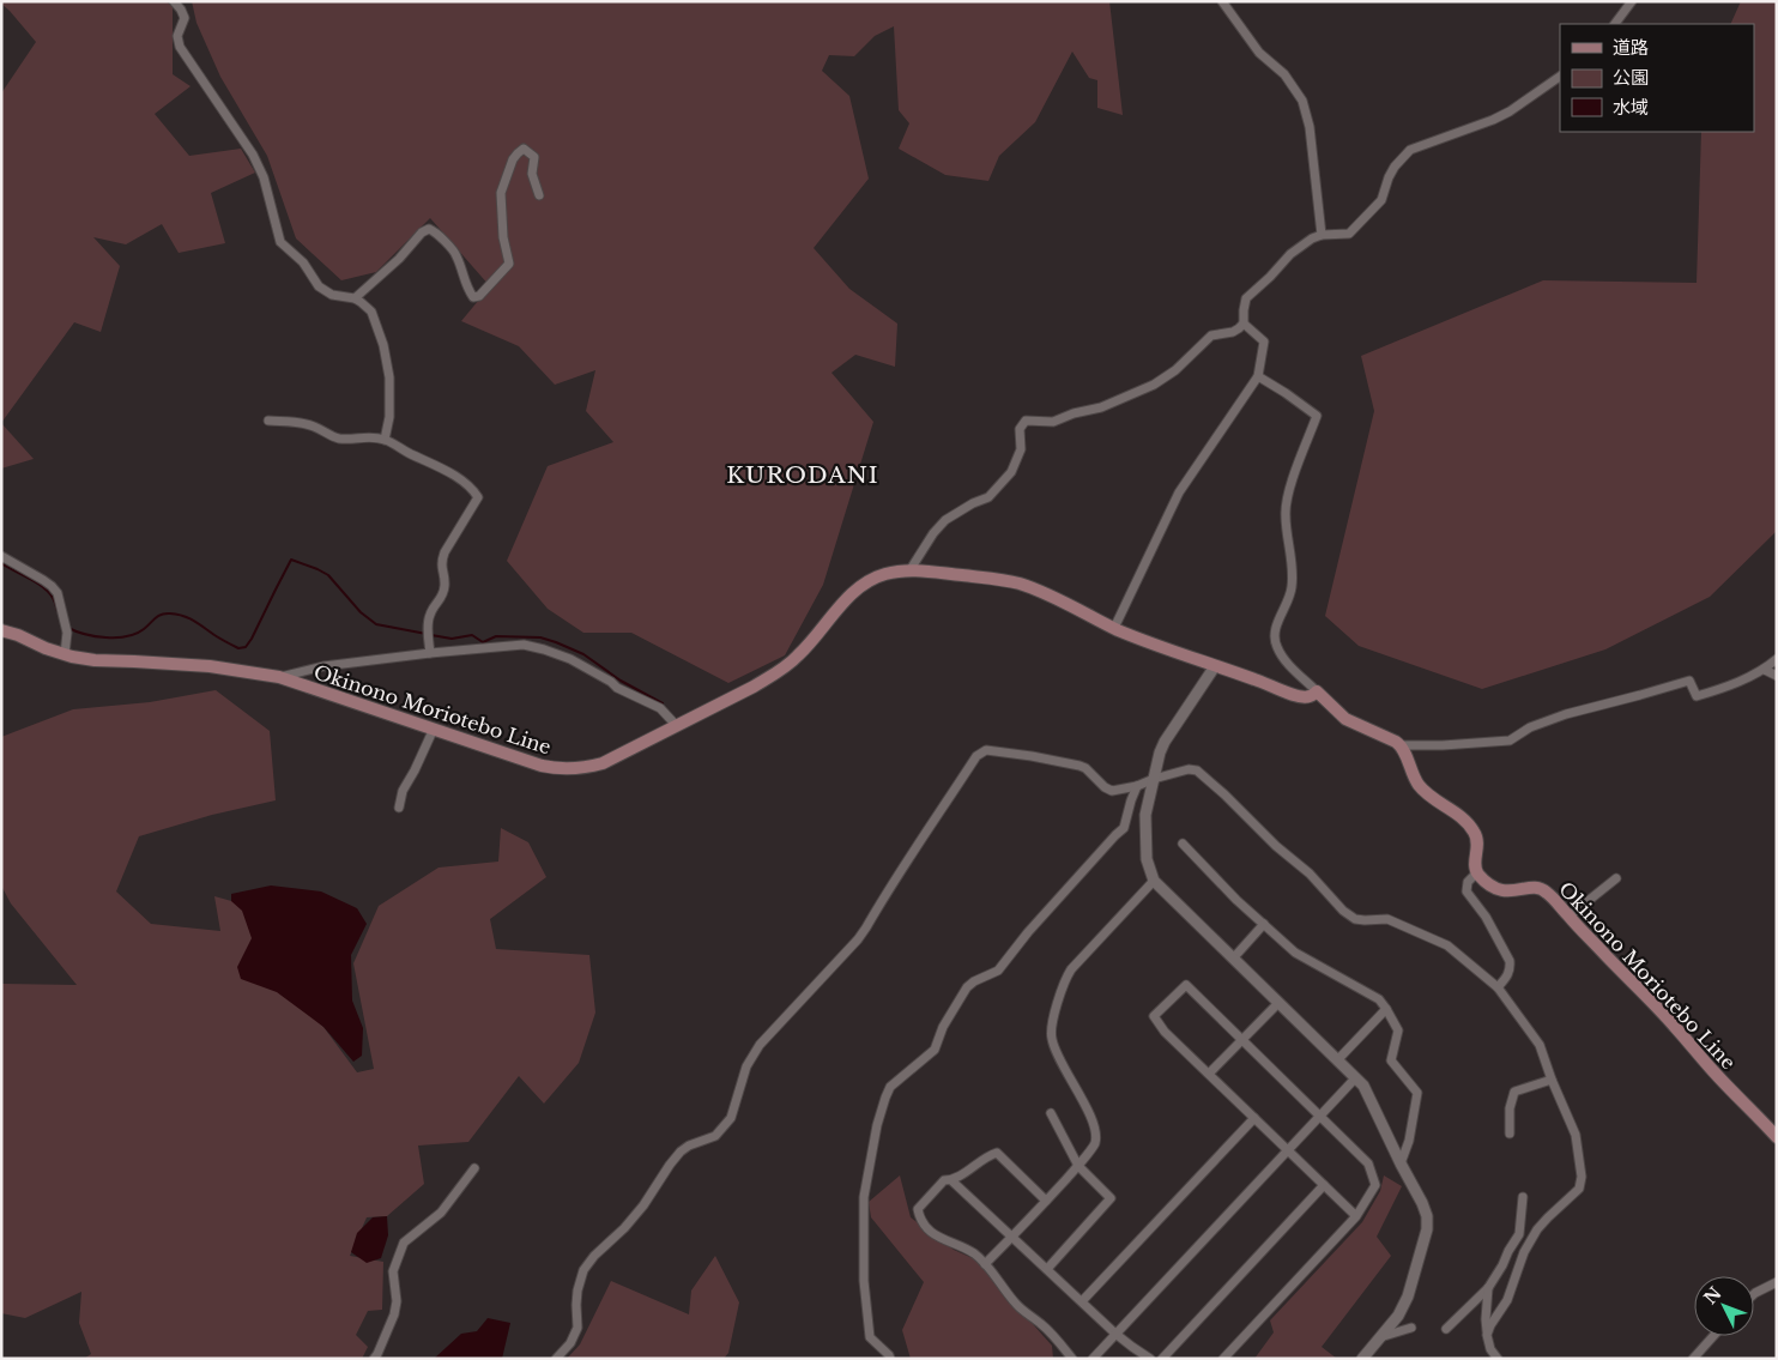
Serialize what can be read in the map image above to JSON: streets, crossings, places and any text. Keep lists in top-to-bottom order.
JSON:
{
  "streets": {
    "main road": ["Okinono Moriotebo Line"]
  },
  "districts": ["KURODANI"],
  "legend": ["道路", "公園", "水域"],
  "north": "top left"
}
